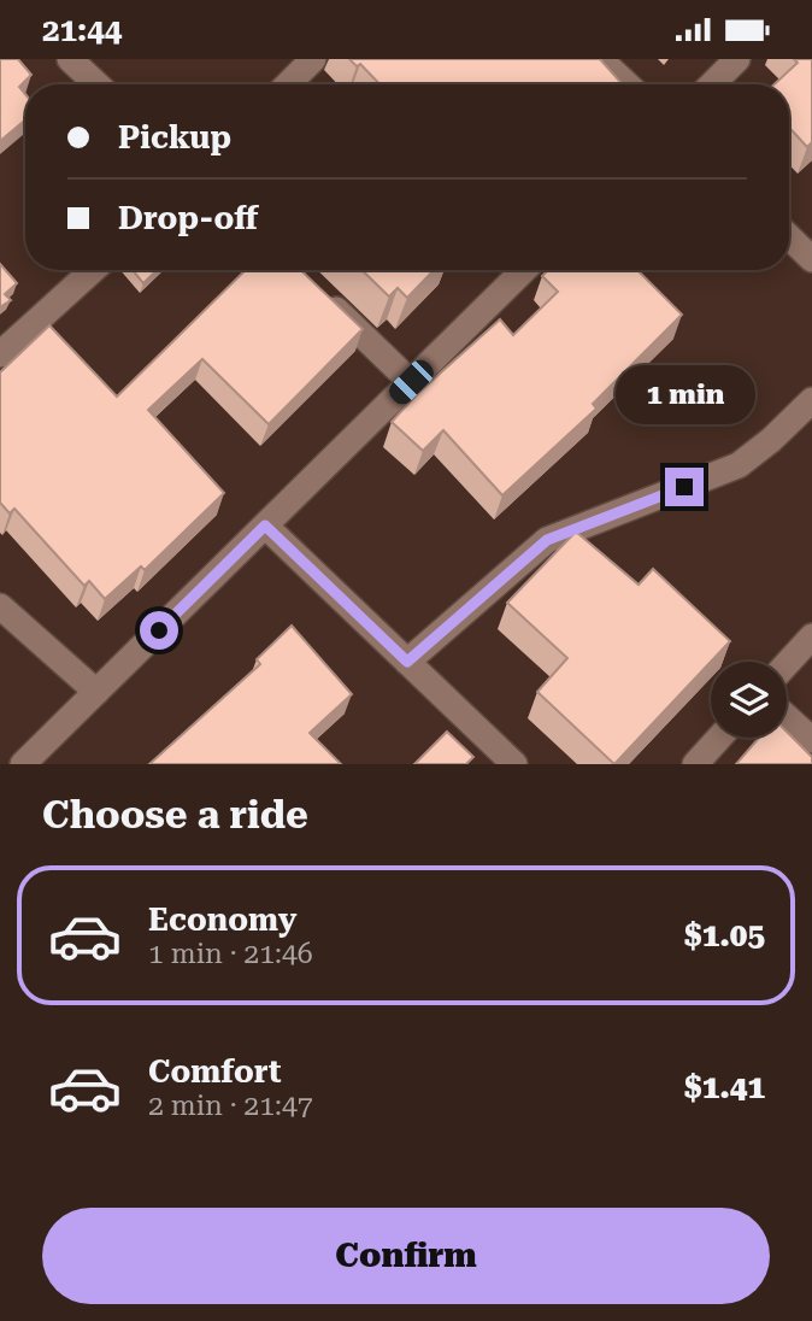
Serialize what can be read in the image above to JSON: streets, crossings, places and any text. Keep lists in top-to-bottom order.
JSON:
{
  "page": {
    "status": "21:44",
    "banner": ["Pickup", "Drop-off"],
    "bubble": "1 min",
    "heading": "Choose a ride",
    "list": [
      {
        "name": "Economy",
        "note": "1 min · 21:46",
        "value": "$1.05"
      },
      {
        "name": "Comfort",
        "note": "2 min · 21:47",
        "value": "$1.41"
      }
    ],
    "buttons": "Confirm"
  }
}
